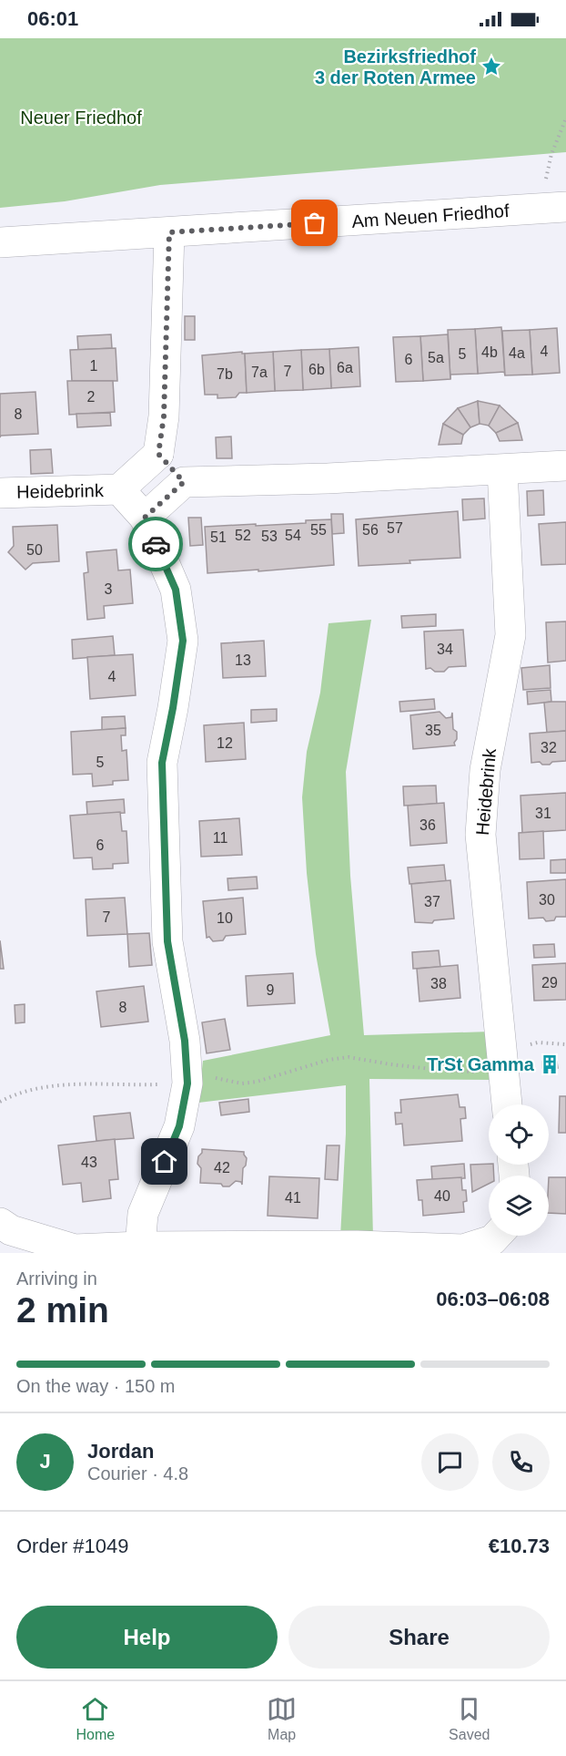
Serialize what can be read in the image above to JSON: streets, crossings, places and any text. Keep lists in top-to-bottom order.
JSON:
{
  "streets": {
    "street": ["Am Neuen Friedhof", "Heidebrink"]
  },
  "parks": ["Neuer Friedhof"],
  "places": {
    "place": ["Bezirksfriedhof 3 der Roten Armee"],
    "building": ["TrSt Gamma"]
  },
  "house_numbers": [
    "4",
    "4b",
    "4a",
    "5",
    "5a",
    "6",
    "1",
    "6a",
    "6b",
    "7",
    "7a",
    "7b",
    "2",
    "8",
    "57",
    "55",
    "56",
    "52",
    "54",
    "53",
    "51",
    "50",
    "3",
    "34",
    "13",
    "4",
    "35",
    "12",
    "32",
    "5",
    "31",
    "36",
    "11",
    "6",
    "30",
    "37",
    "7",
    "10",
    "29",
    "38",
    "9",
    "8",
    "43",
    "42",
    "40",
    "41"
  ],
  "page": {
    "status": "06:01",
    "heading": ["2 min", "Arriving in", "06:03–06:08"],
    "panel": [
      "Jordan",
      "Courier · 4.8",
      "Order #1049",
      "€10.73"
    ],
    "bar": "On the way · 150 m",
    "round": "J",
    "buttons": ["Help", "Share"],
    "tabs": ["Home", "Map", "Saved"]
  }
}
